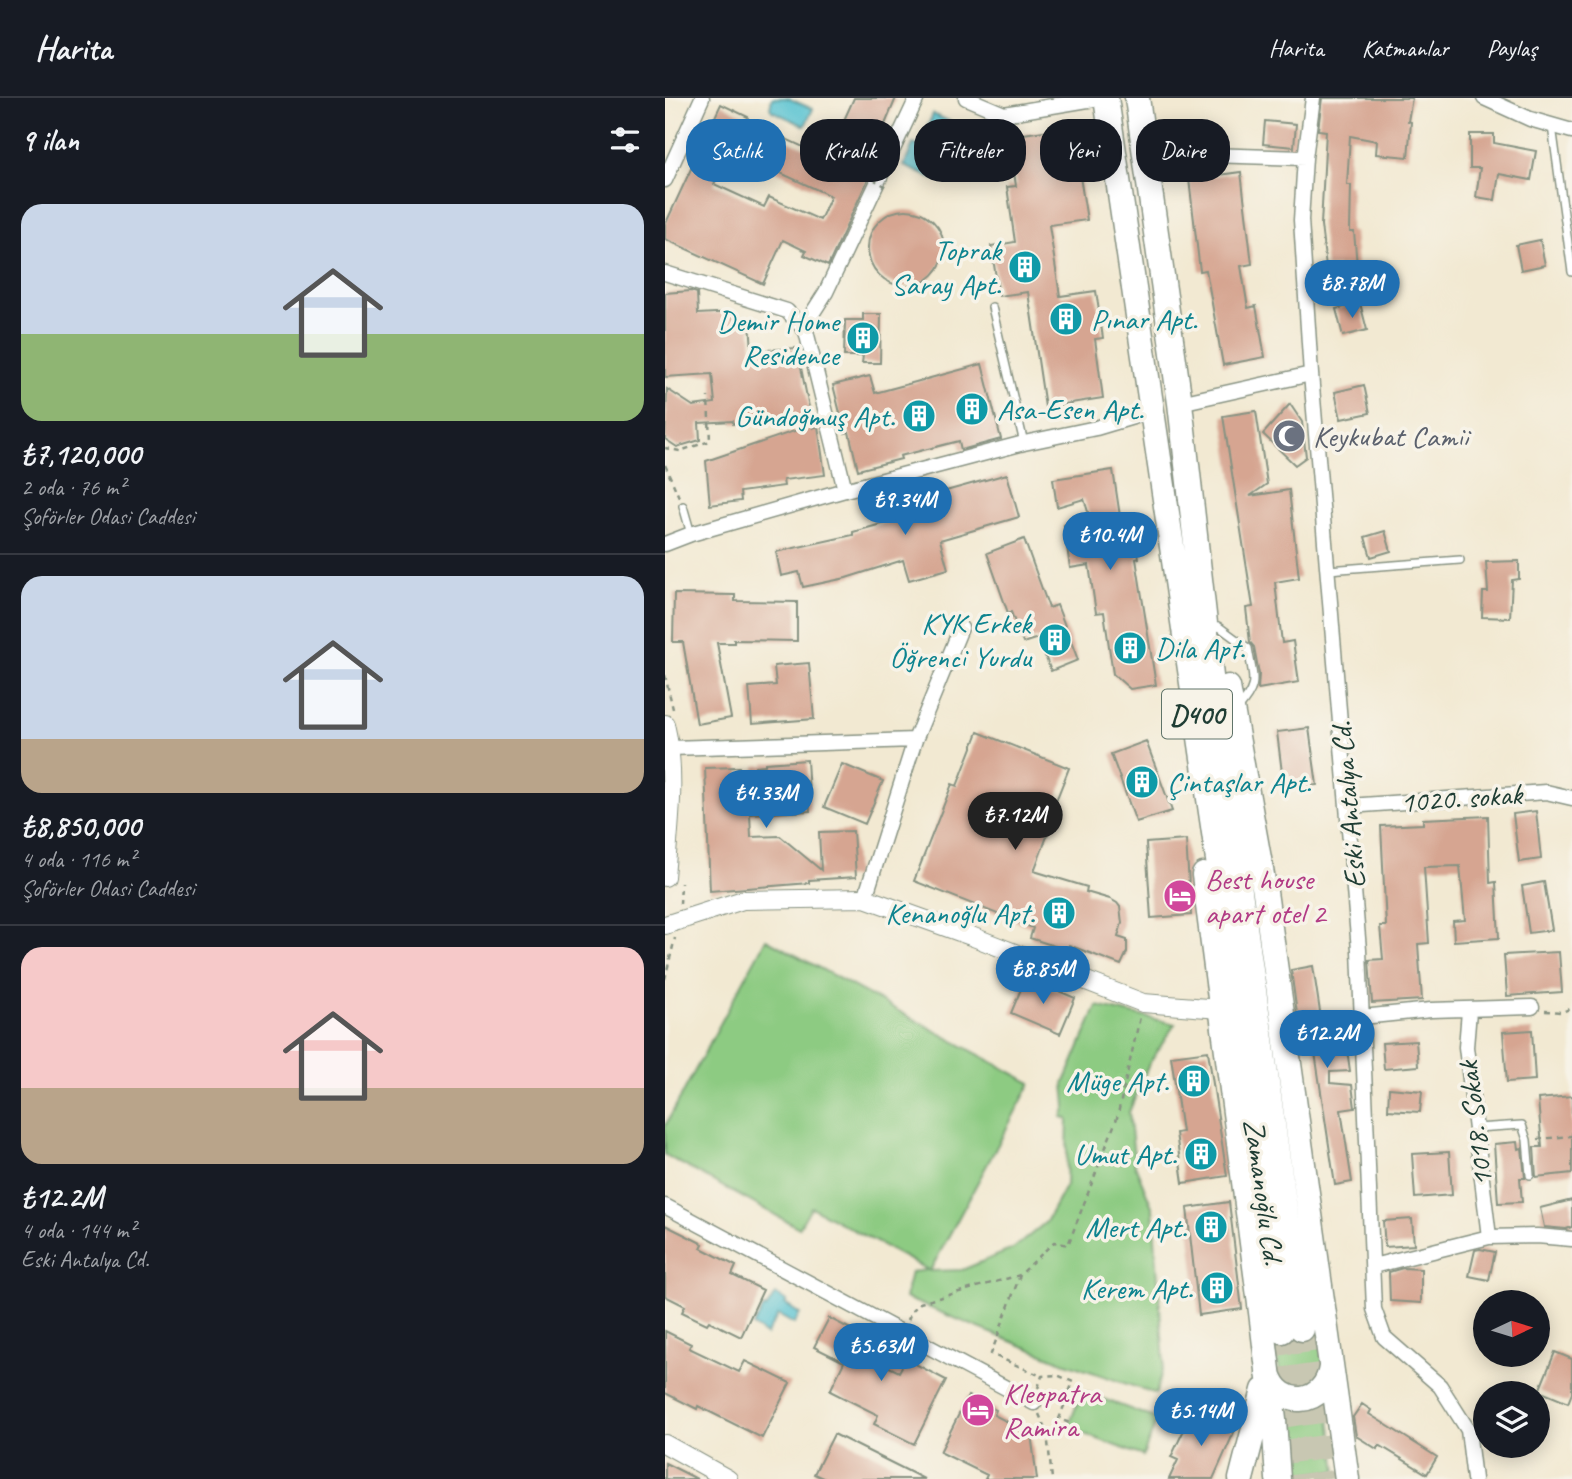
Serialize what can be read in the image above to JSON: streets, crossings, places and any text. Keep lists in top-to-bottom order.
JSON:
{
  "streets": {
    "highway": ["D400", "Zamanoğlu Cd."],
    "street": ["1020. sokak", "Eski Antalya Cd.", "1018. Sokak"]
  },
  "crossings": [
    ["1020. sokak", "Eski Antalya Cd."]
  ],
  "places": {
    "building": [
      "Toprak Saray Apt.",
      "Pınar Apt.",
      "Demir Home Residence",
      "Asa-Esen Apt.",
      "Gündoğmuş Apt.",
      "KYK Erkek Öğrenci Yurdu",
      "Dila Apt.",
      "Çintaşlar Apt.",
      "Kenanoğlu Apt.",
      "Müge Apt.",
      "Umut Apt.",
      "Mert Apt.",
      "Kerem Apt."
    ],
    "mosque": ["Keykubat Camii"],
    "hotel": ["Best house apart otel 2", "Kleopatra Ramira"]
  },
  "north": "right",
  "page": {
    "header": "Harita",
    "nav": ["Harita", "Katmanlar", "Paylaş"],
    "heading": "9 ilan",
    "chip": [
      "Satılık",
      "Kiralık",
      "Filtreler",
      "Yeni",
      "Daire"
    ],
    "list": [
      {
        "name": "₺7,120,000",
        "note": "2 oda · 76 m² · Şoförler Odasi Caddesi"
      },
      {
        "name": "₺8,850,000",
        "note": "4 oda · 116 m² · Şoförler Odasi Caddesi"
      },
      {
        "name": "₺12.2M",
        "note": "4 oda · 144 m² · Eski Antalya Cd."
      }
    ],
    "price": [
      "₺8.78M",
      "₺9.34M",
      "₺10.4M",
      "₺4.33M",
      "₺7.12M",
      "₺8.85M",
      "₺12.2M",
      "₺5.63M",
      "₺5.14M"
    ]
  }
}
